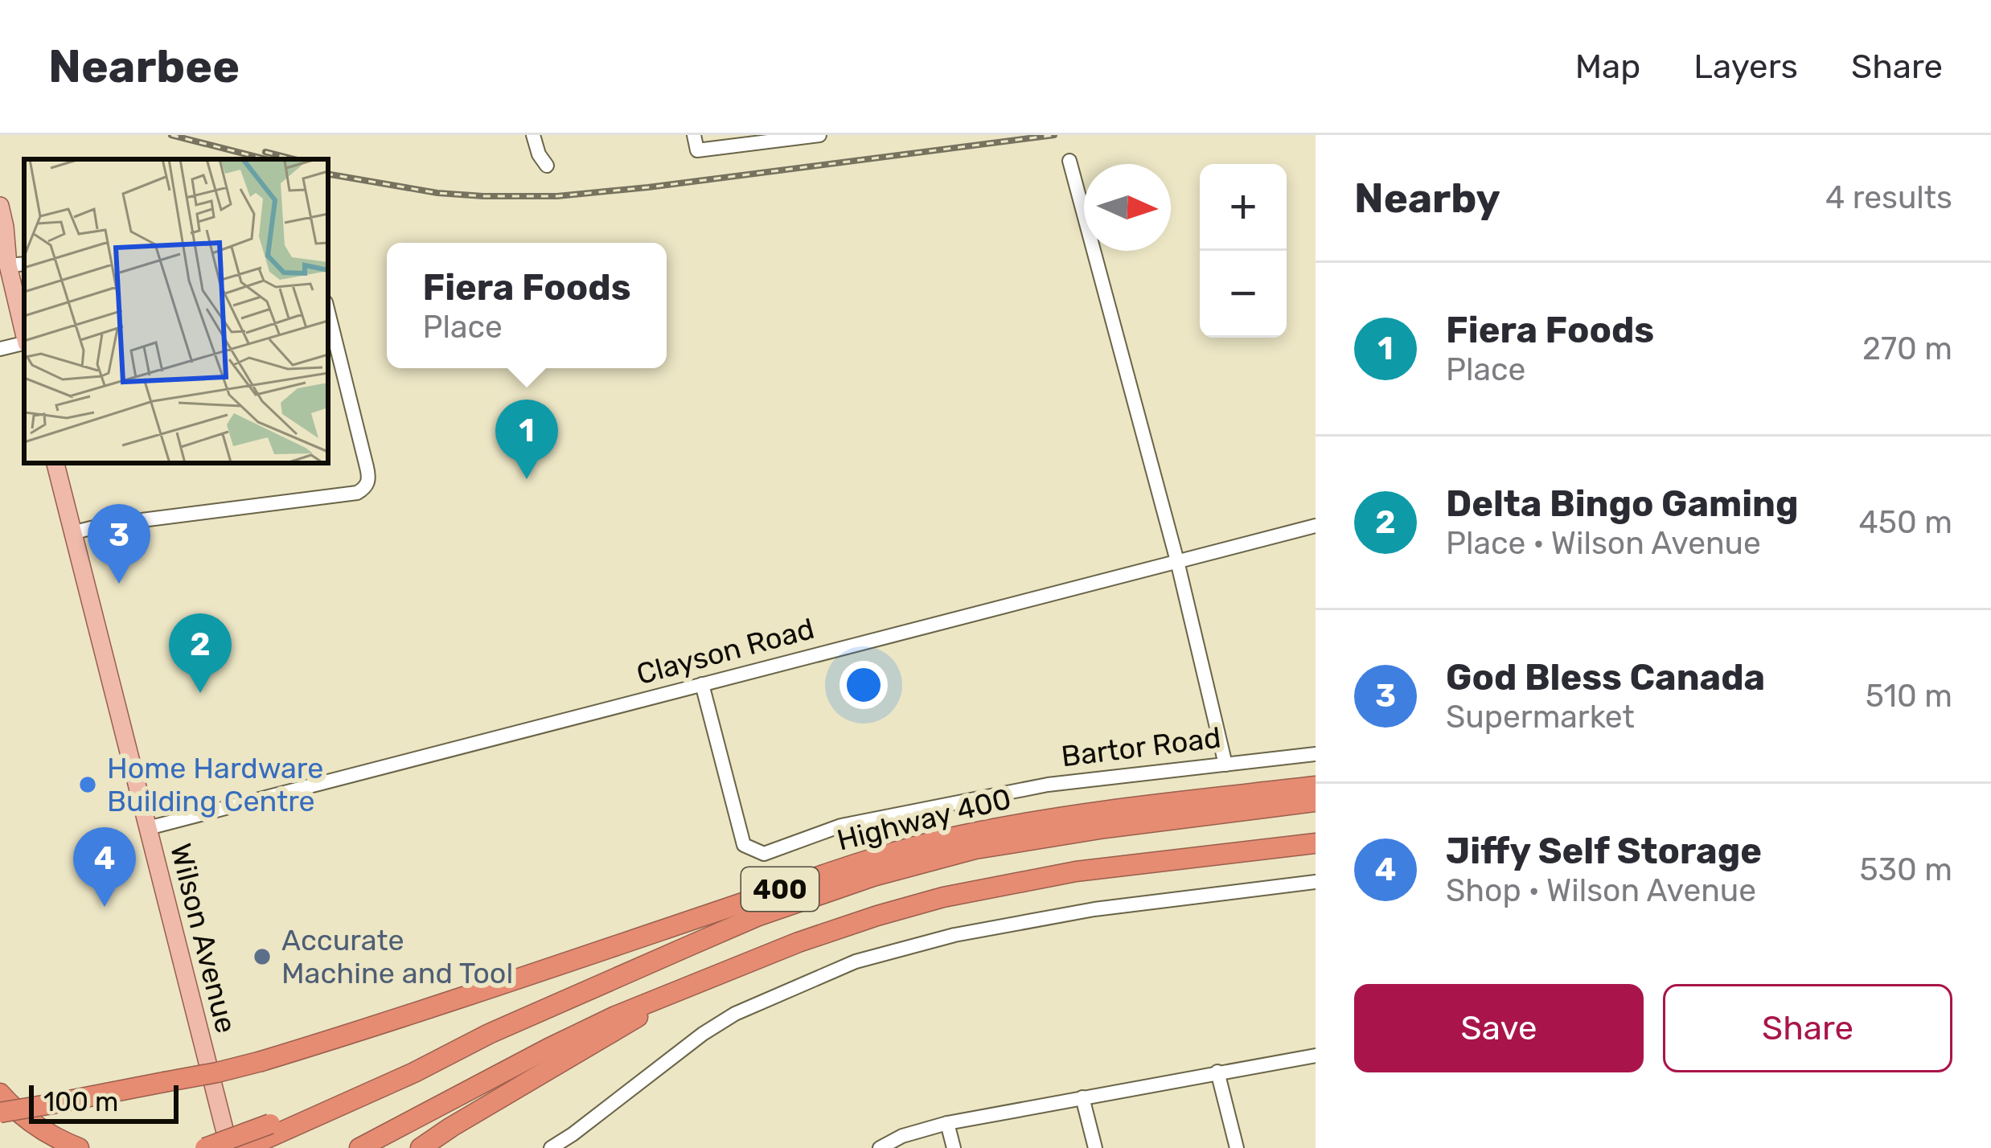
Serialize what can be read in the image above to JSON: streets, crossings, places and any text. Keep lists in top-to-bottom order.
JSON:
{
  "streets": {
    "highway": ["Highway 400", "400"],
    "main road": ["Wilson Avenue"],
    "street": ["Clayson Road", "Bartor Road"]
  },
  "crossings": [
    ["Clayson Road", "Bartor Road"],
    ["Clayson Road", "Wilson Avenue"]
  ],
  "places": ["Home Hardware Building Centre", "Accurate Machine and Tool"],
  "scale_bar": "100 m",
  "north": "right",
  "page": {
    "header": "Nearbee",
    "nav": ["Map", "Layers", "Share"],
    "heading": ["Nearby", "4 results"],
    "map_buttons": ["+", "−"],
    "popup": ["Fiera Foods", "Place"],
    "list": [
      {
        "mark": "1",
        "name": "Fiera Foods",
        "note": "Place",
        "value": "270 m"
      },
      {
        "mark": "2",
        "name": "Delta Bingo Gaming",
        "note": "Place · Wilson Avenue",
        "value": "450 m"
      },
      {
        "mark": "3",
        "name": "God Bless Canada",
        "note": "Supermarket",
        "value": "510 m"
      },
      {
        "mark": "4",
        "name": "Jiffy Self Storage",
        "note": "Shop · Wilson Avenue",
        "value": "530 m"
      }
    ],
    "pins": [
      "1",
      "3",
      "2",
      "4"
    ],
    "buttons": ["Save", "Share"],
    "scale": "100 m"
  }
}
